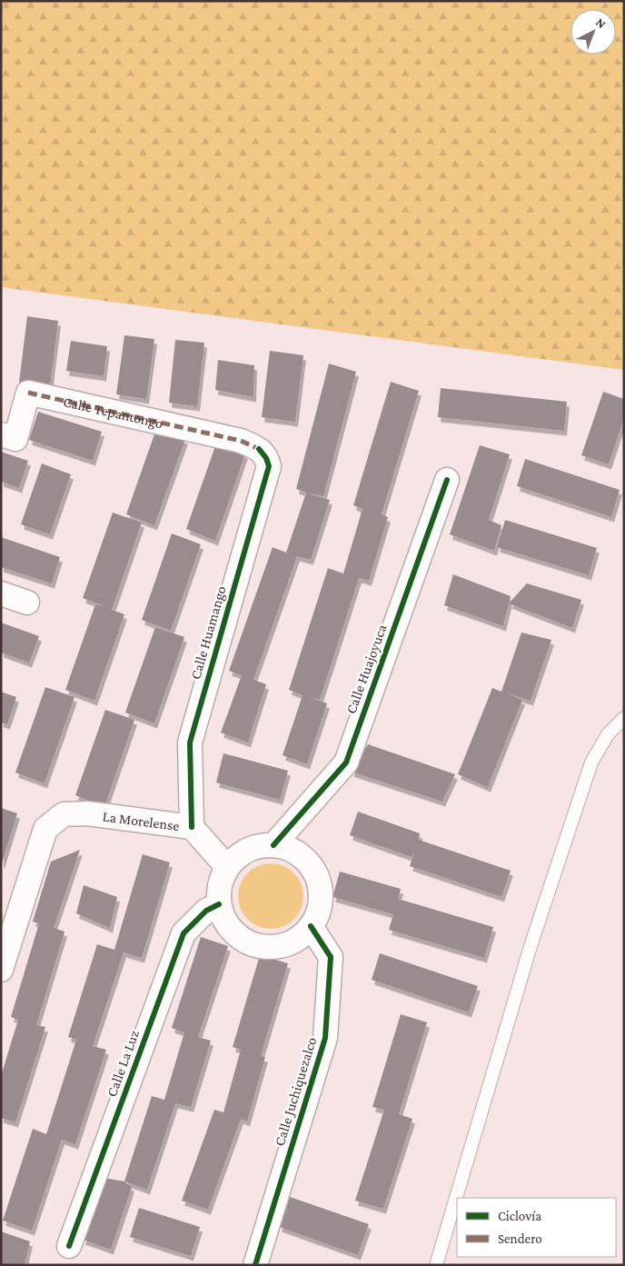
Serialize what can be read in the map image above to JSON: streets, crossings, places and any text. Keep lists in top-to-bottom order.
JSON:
{
  "streets": {
    "street": [
      "Calle Tepantongo",
      "Calle Huamango",
      "Calle Huajoyuca",
      "La Morelense",
      "Calle La Luz",
      "Calle Juchiquezalco"
    ]
  },
  "crossings": [
    ["Calle Tepantongo", "Calle Huamango"],
    ["Calle Huamango", "La Morelense"],
    ["Calle Huajoyuca", "La Morelense"],
    ["Calle Huajoyuca", "Calle La Luz"],
    ["Calle Huajoyuca", "Calle Juchiquezalco"],
    ["La Morelense", "Calle La Luz"],
    ["La Morelense", "Calle Juchiquezalco"],
    ["Calle La Luz", "Calle Juchiquezalco"]
  ],
  "legend": ["Ciclovía", "Sendero"],
  "north": "top right"
}
